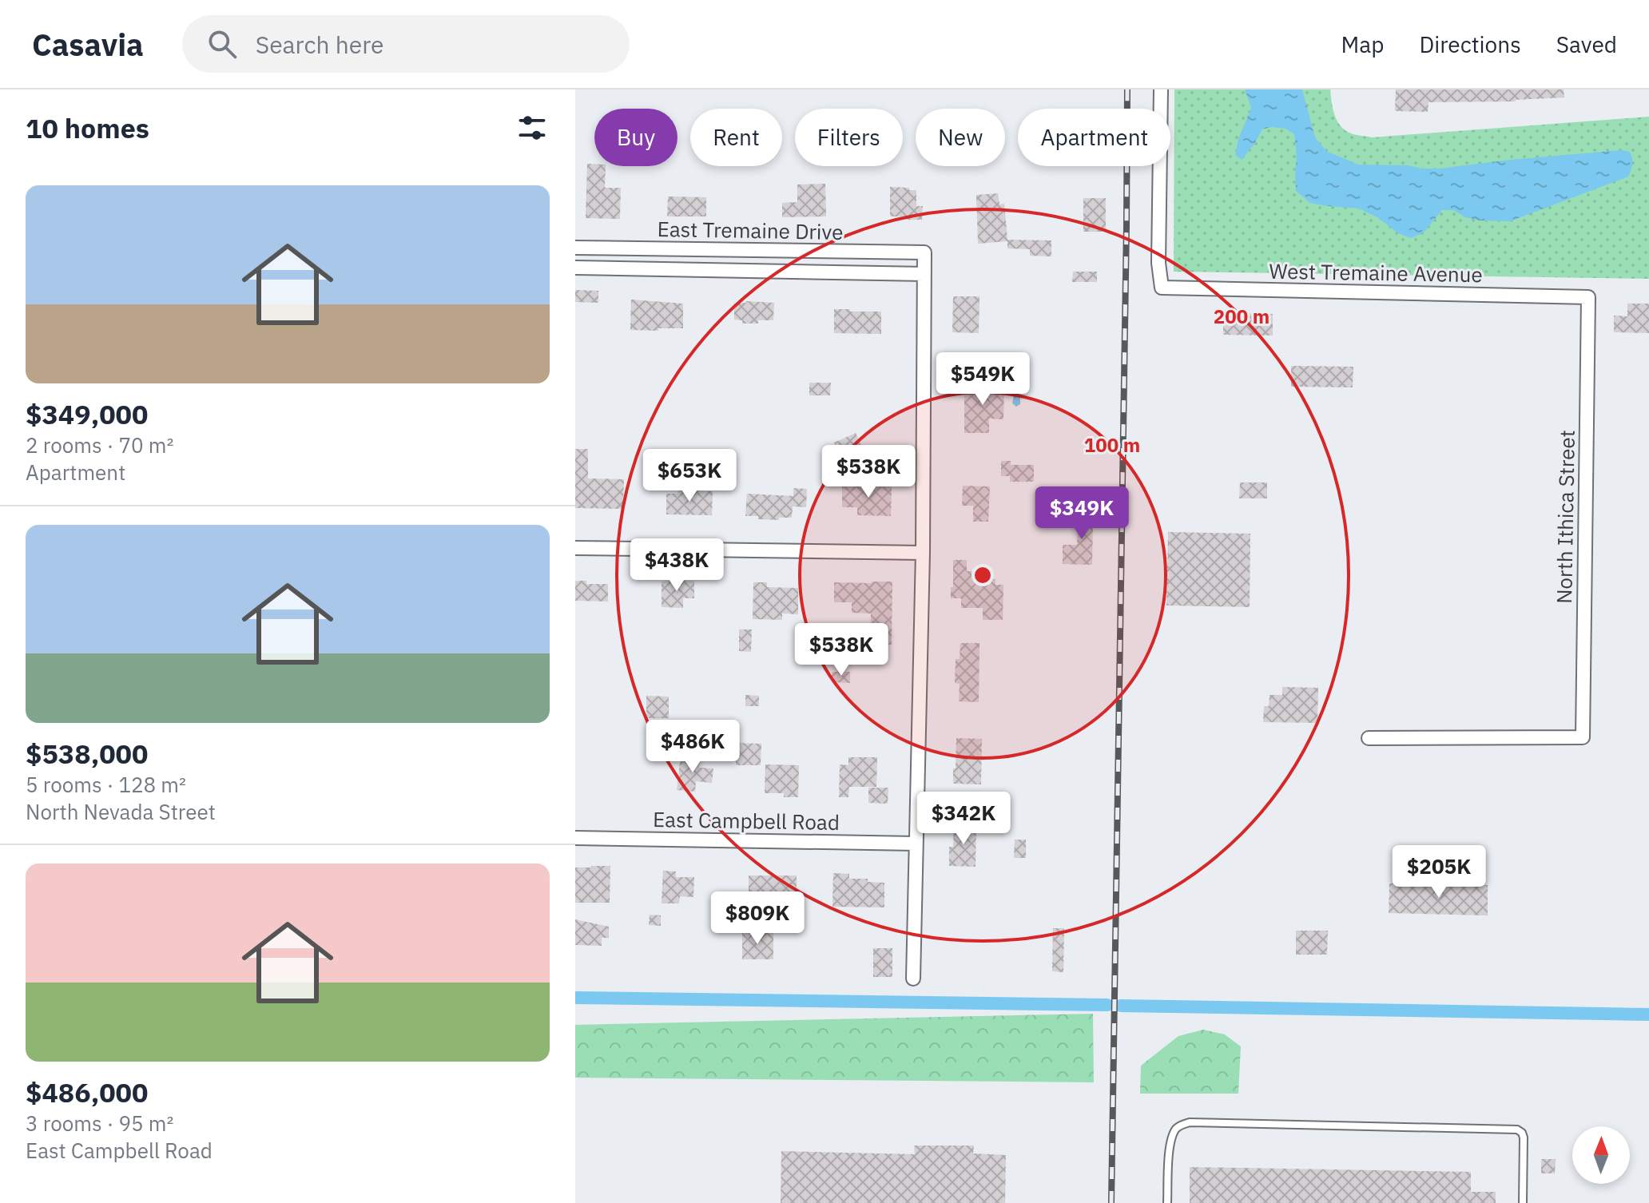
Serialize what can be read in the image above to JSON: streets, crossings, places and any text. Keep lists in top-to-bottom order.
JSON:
{
  "streets": {
    "street": [
      "East Tremaine Drive",
      "West Tremaine Avenue",
      "North Ithica Street",
      "East Campbell Road"
    ]
  },
  "crossings": [
    ["West Tremaine Avenue", "North Ithica Street"]
  ],
  "north": "top",
  "page": {
    "header": "Casavia",
    "search": "Search here",
    "nav": ["Map", "Directions", "Saved"],
    "heading": "10 homes",
    "chip": [
      "Buy",
      "Rent",
      "Filters",
      "New",
      "Apartment"
    ],
    "list": [
      {
        "name": "$349,000",
        "note": "2 rooms · 70 m² · Apartment"
      },
      {
        "name": "$538,000",
        "note": "5 rooms · 128 m² · North Nevada Street"
      },
      {
        "name": "$486,000",
        "note": "3 rooms · 95 m² · East Campbell Road"
      }
    ],
    "price": [
      "$549K",
      "$538K",
      "$653K",
      "$349K",
      "$438K",
      "$538K",
      "$486K",
      "$342K",
      "$205K",
      "$809K"
    ]
  },
  "rings": ["200 m", "100 m"]
}
